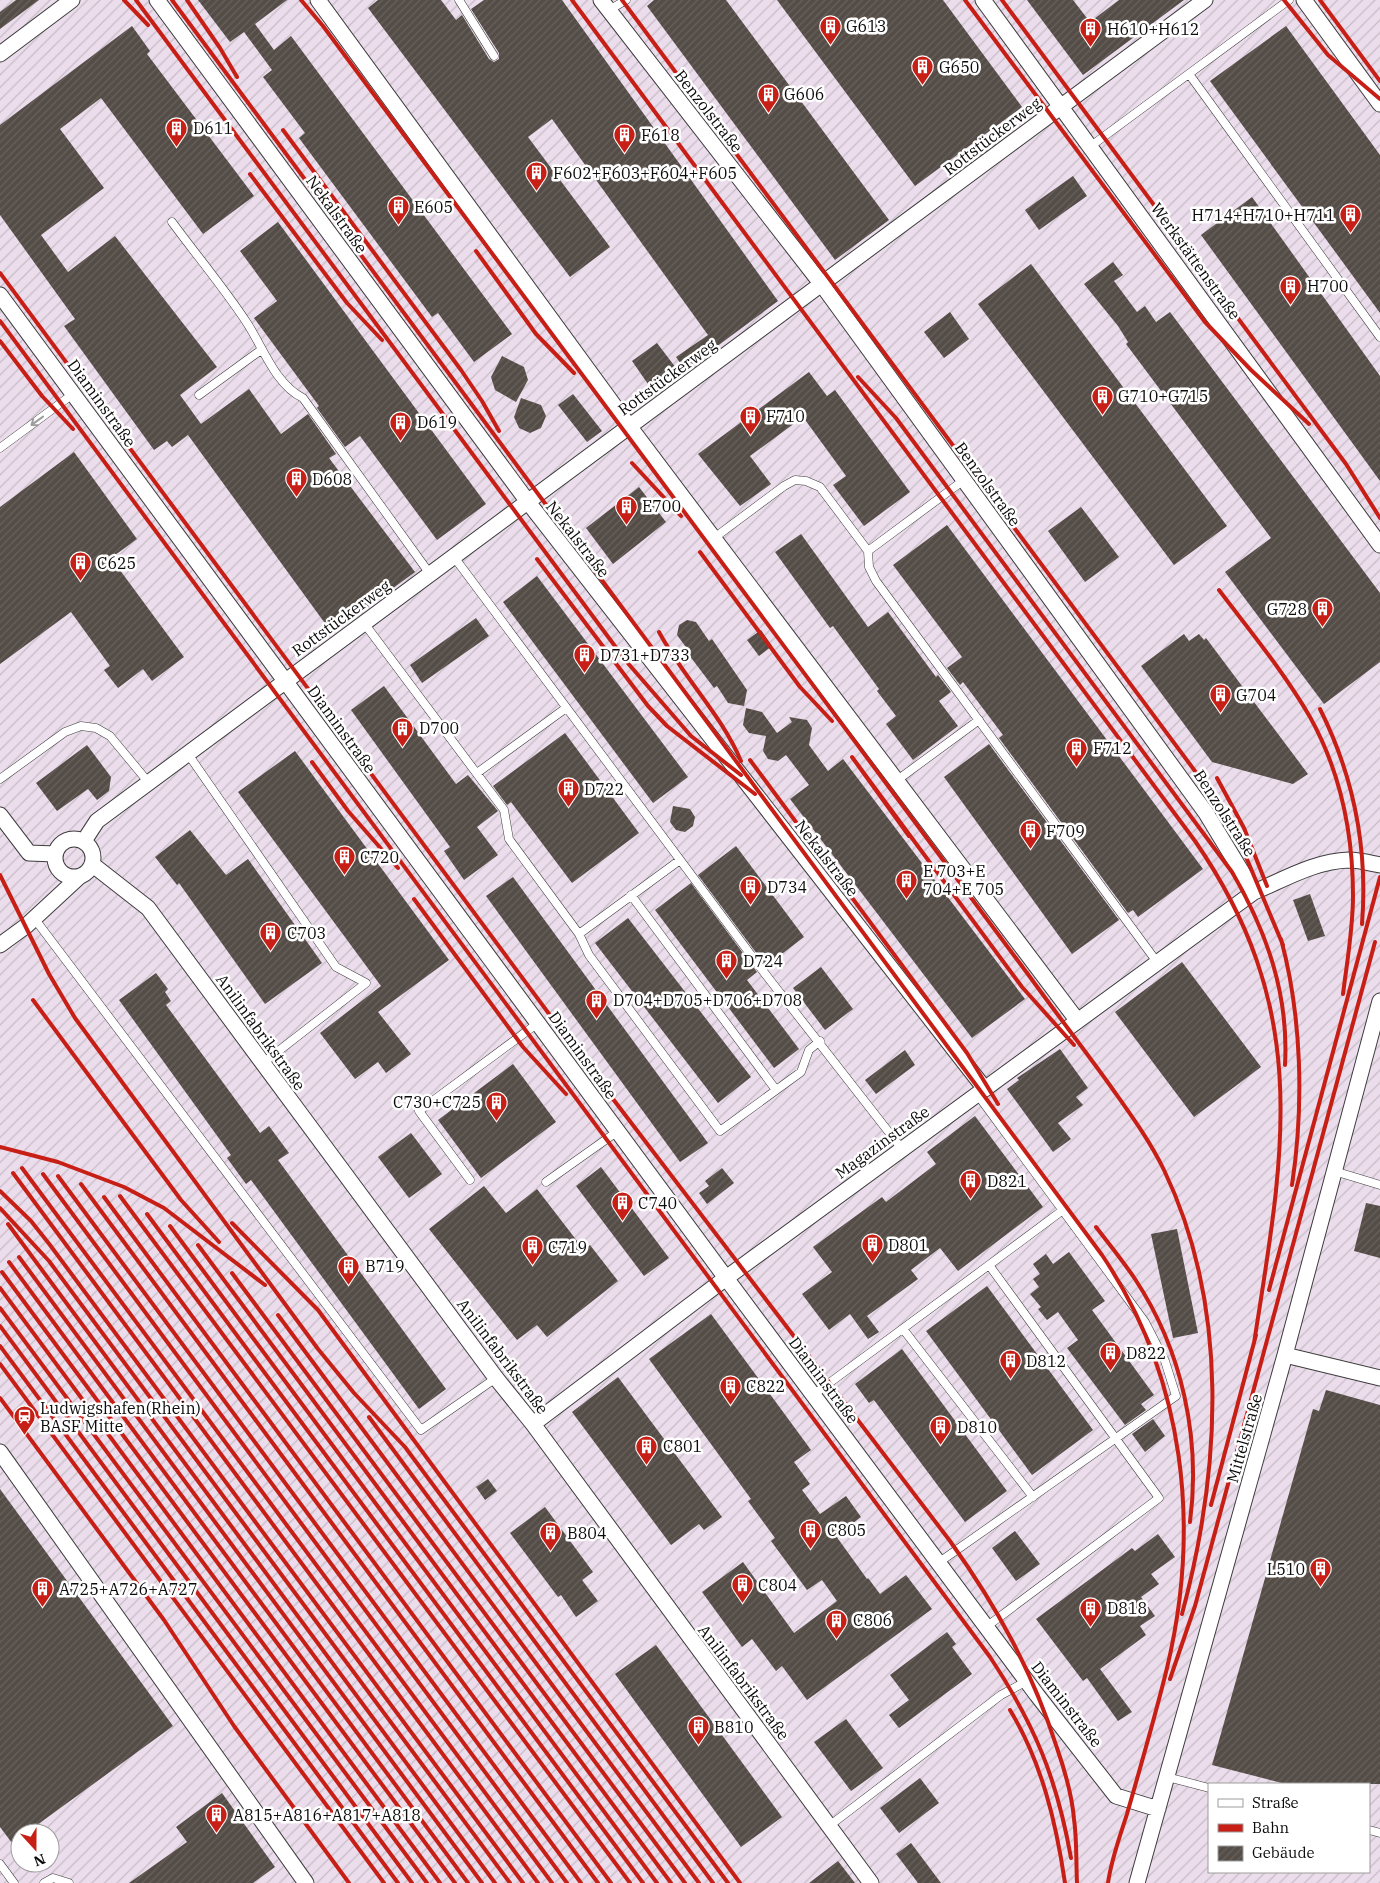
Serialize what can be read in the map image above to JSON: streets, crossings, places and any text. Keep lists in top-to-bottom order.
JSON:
{
  "streets": {
    "street": [
      "Benzolstraße",
      "Rottstückerweg",
      "Nekalstraße",
      "Werkstättenstraße",
      "Diaminstraße",
      "Anilinfabrikstraße",
      "Magazinstraße",
      "Mittelstraße"
    ]
  },
  "crossings": [
    ["Benzolstraße", "Rottstückerweg"],
    ["Benzolstraße", "Magazinstraße"],
    ["Rottstückerweg", "Nekalstraße"],
    ["Rottstückerweg", "Werkstättenstraße"],
    ["Rottstückerweg", "Diaminstraße"],
    ["Rottstückerweg", "Anilinfabrikstraße"],
    ["Nekalstraße", "Magazinstraße"],
    ["Diaminstraße", "Magazinstraße"],
    ["Diaminstraße", "Mittelstraße"],
    ["Anilinfabrikstraße", "Magazinstraße"]
  ],
  "places": {
    "building": [
      "G613",
      "H610+H612",
      "G650",
      "G606",
      "D611",
      "F618",
      "F602+F603+F604+F605",
      "E605",
      "H714+H710+H711",
      "H700",
      "G710+G715",
      "F710",
      "D619",
      "D608",
      "E700",
      "C625",
      "G728",
      "D731+D733",
      "G704",
      "D700",
      "F712",
      "D722",
      "F709",
      "C720",
      "E 703+E 704+E 705",
      "D734",
      "C703",
      "D724",
      "D704+D705+D706+D708",
      "C730+C725",
      "D821",
      "C740",
      "D801",
      "C719",
      "B719",
      "D822",
      "D812",
      "C822",
      "D810",
      "C801",
      "C805",
      "B804",
      "L510",
      "C804",
      "A725+A726+A727",
      "D818",
      "C806",
      "B810",
      "A815+A816+A817+A818"
    ],
    "station": ["Ludwigshafen(Rhein) BASF Mitte"]
  },
  "legend": ["Straße", "Bahn", "Gebäude"],
  "north": "bottom"
}
